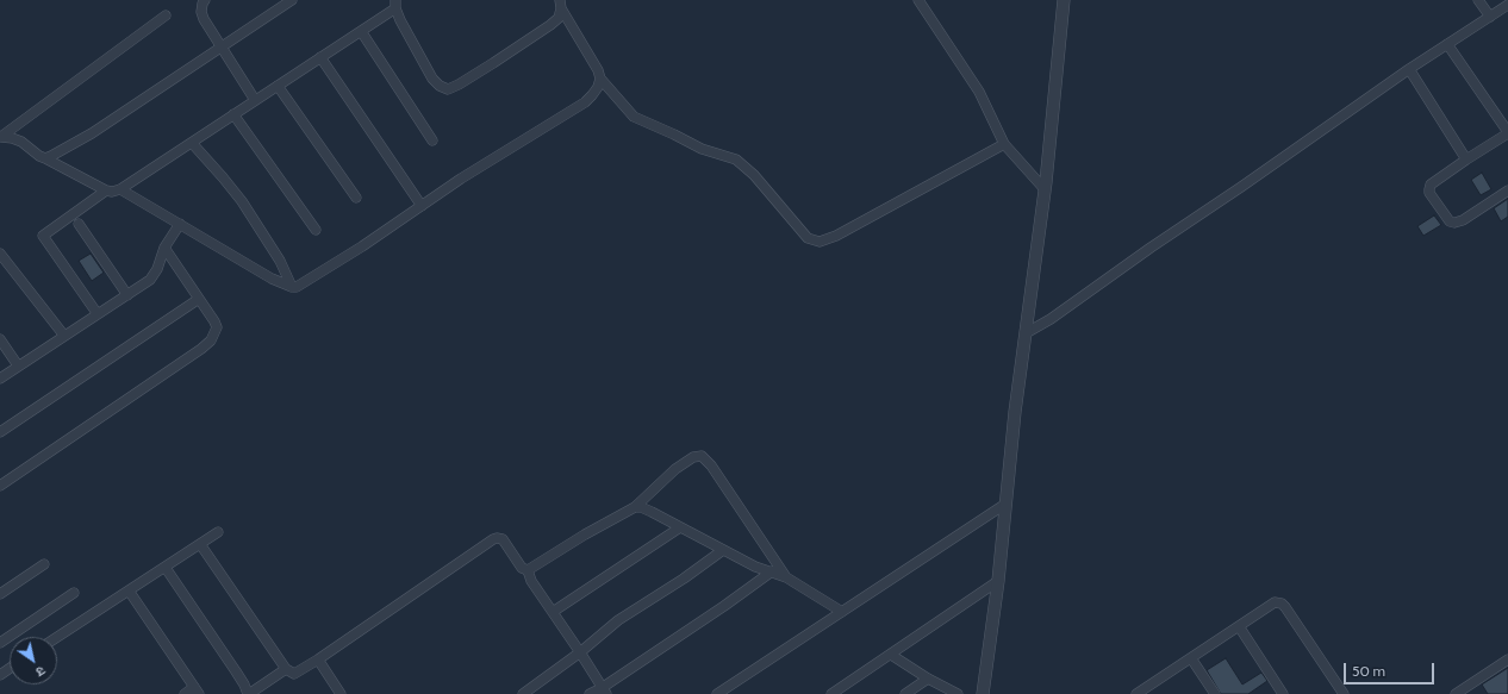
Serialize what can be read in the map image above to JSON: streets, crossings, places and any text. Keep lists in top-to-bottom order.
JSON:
{
  "scale_bar": "50 m",
  "north": "bottom right"
}
